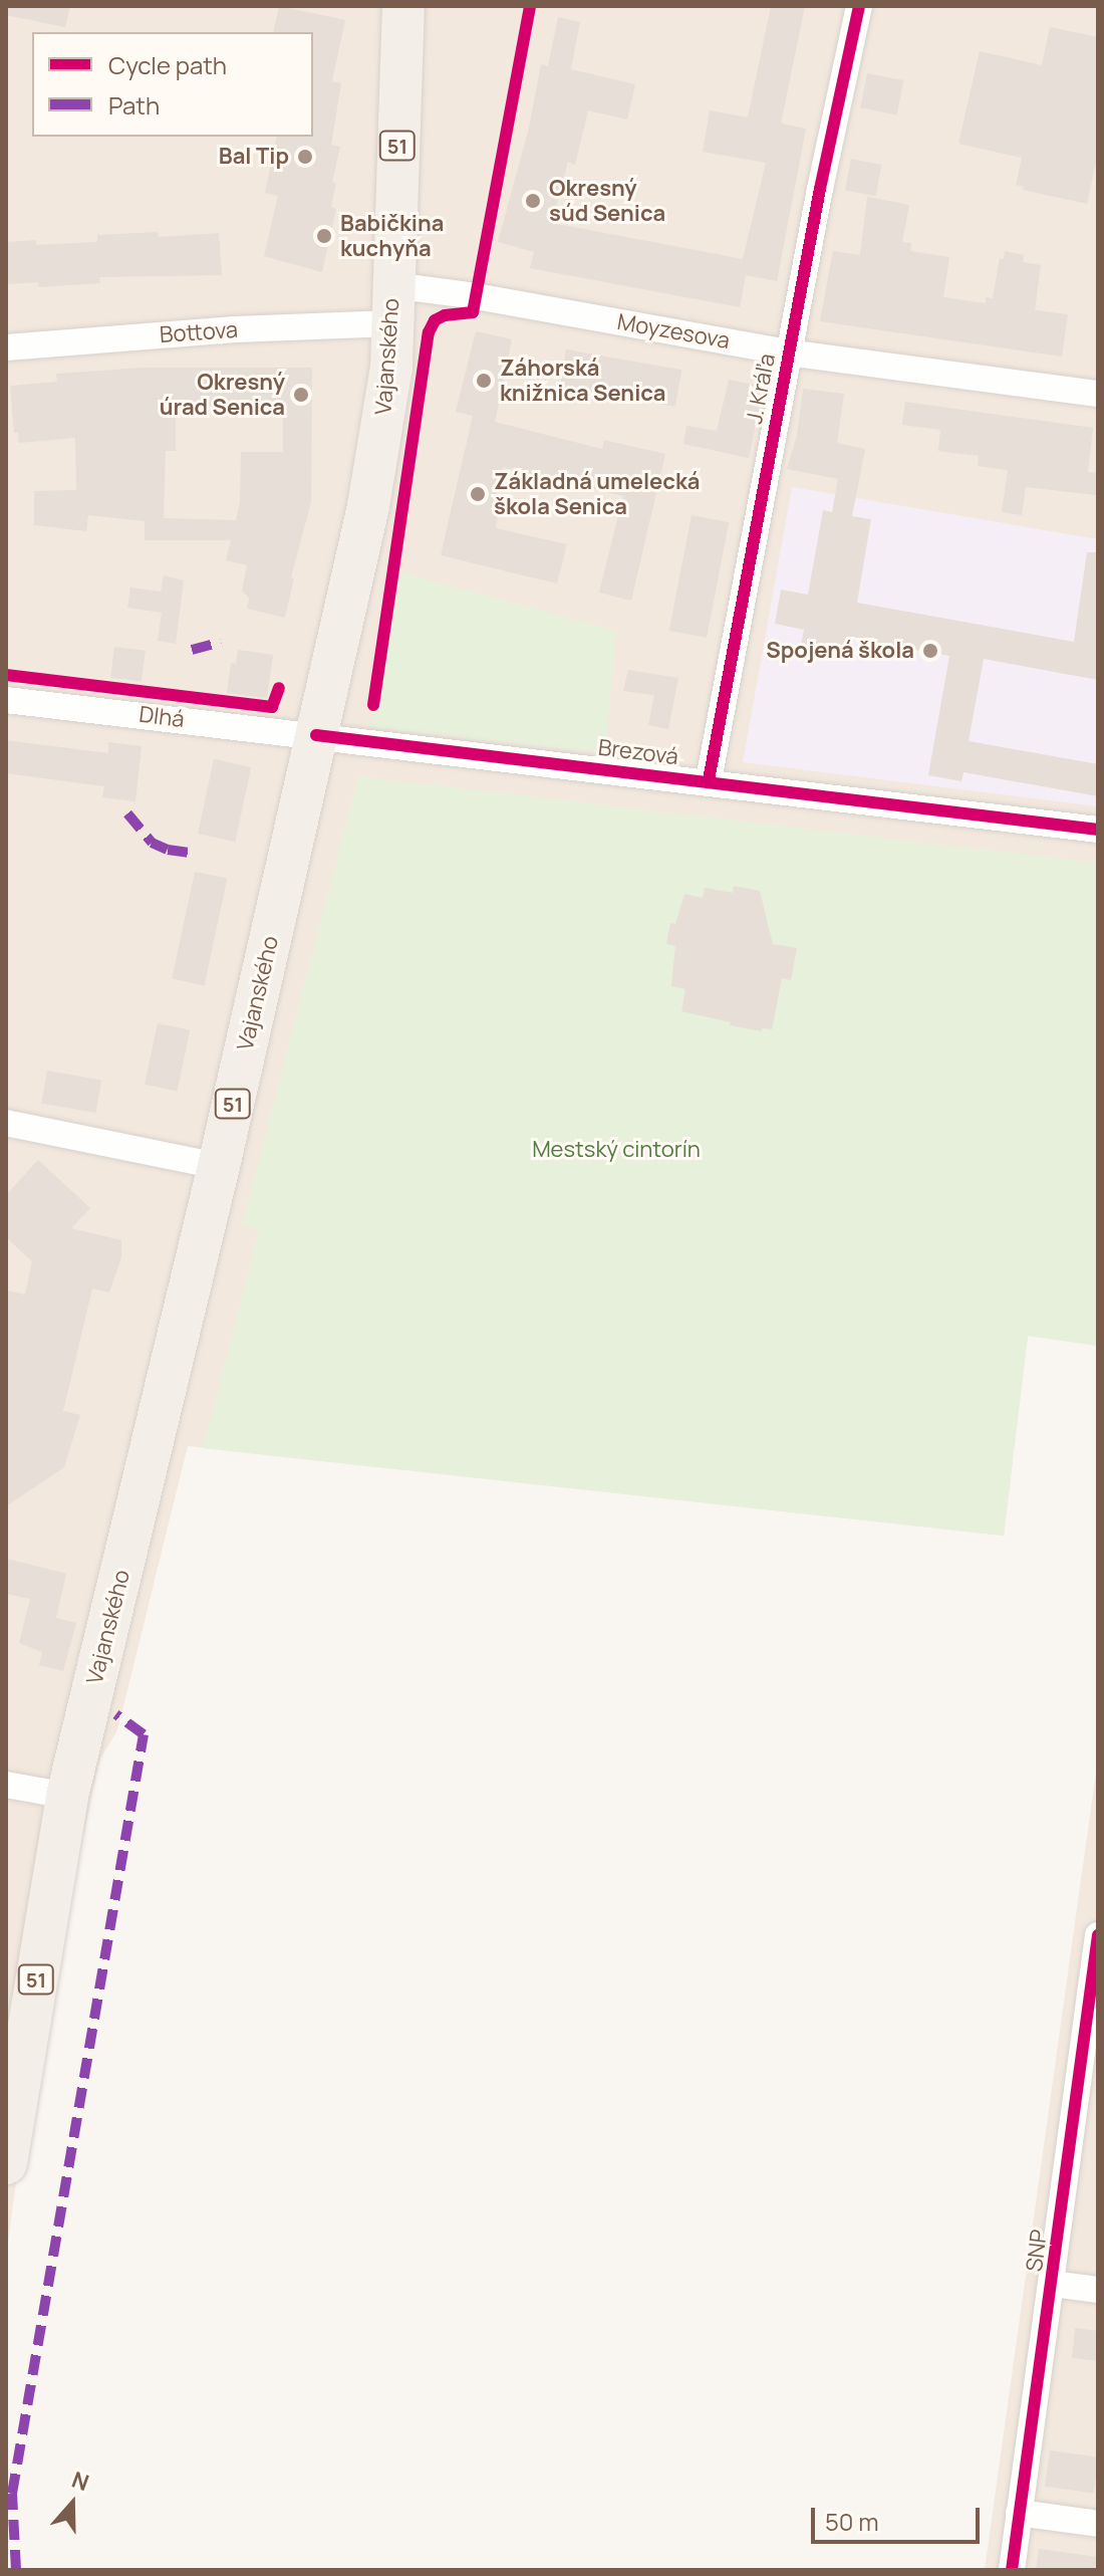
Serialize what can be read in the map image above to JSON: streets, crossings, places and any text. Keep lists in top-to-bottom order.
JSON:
{
  "streets": {
    "main road": ["51", "Vajanského"],
    "street": [
      "Moyzesova",
      "Bottova",
      "J. Kráľa",
      "Dlhá",
      "Brezová",
      "SNP"
    ]
  },
  "crossings": [
    ["51", "Moyzesova"],
    ["51", "Bottova"],
    ["51", "Vajanského"],
    ["Moyzesova", "Bottova"],
    ["Moyzesova", "Vajanského"],
    ["Moyzesova", "J. Kráľa"],
    ["Bottova", "Vajanského"],
    ["Vajanského", "Dlhá"],
    ["Vajanského", "Brezová"],
    ["J. Kráľa", "Brezová"],
    ["Dlhá", "Brezová"]
  ],
  "parks": ["Mestský cintorín"],
  "places": [
    "Bal Tip",
    "Okresný súd Senica",
    "Babičkina kuchyňa",
    "Záhorská knižnica Senica",
    "Okresný úrad Senica",
    "Základná umelecká škola Senica",
    "Spojená škola"
  ],
  "legend": ["Cycle path", "Path"],
  "scale_bar": "50 m",
  "north": "top"
}
